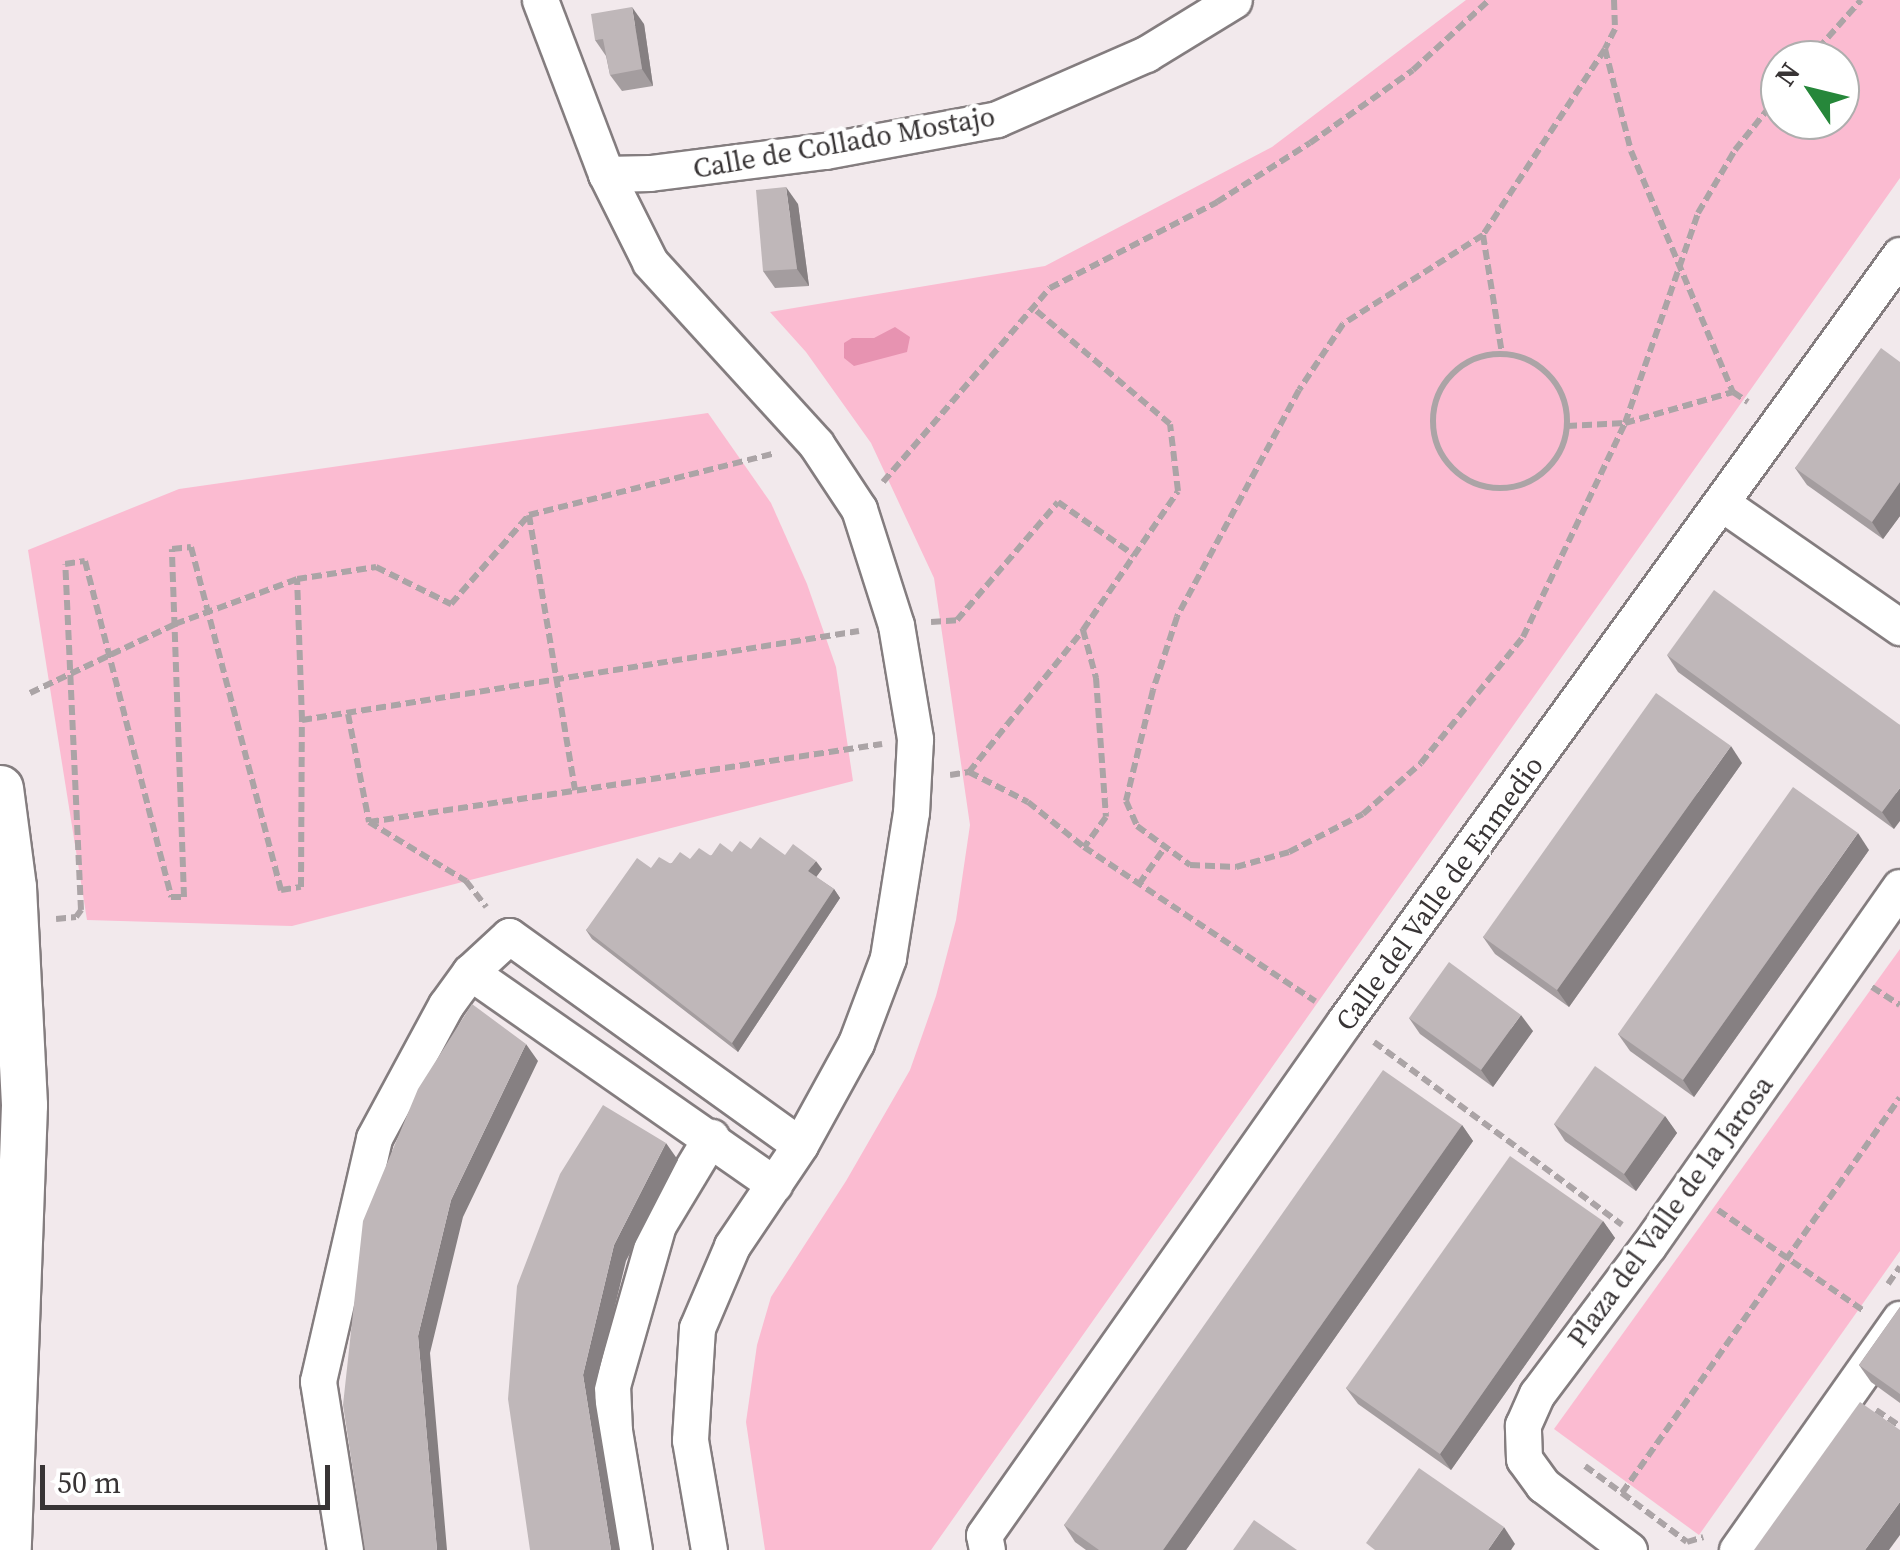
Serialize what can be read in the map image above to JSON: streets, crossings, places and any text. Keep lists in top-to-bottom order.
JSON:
{
  "streets": {
    "street": ["Calle de Collado Mostajo", "Calle del Valle de Enmedio", "Plaza del Valle de la Jarosa"]
  },
  "scale_bar": "50 m",
  "north": "top left"
}
